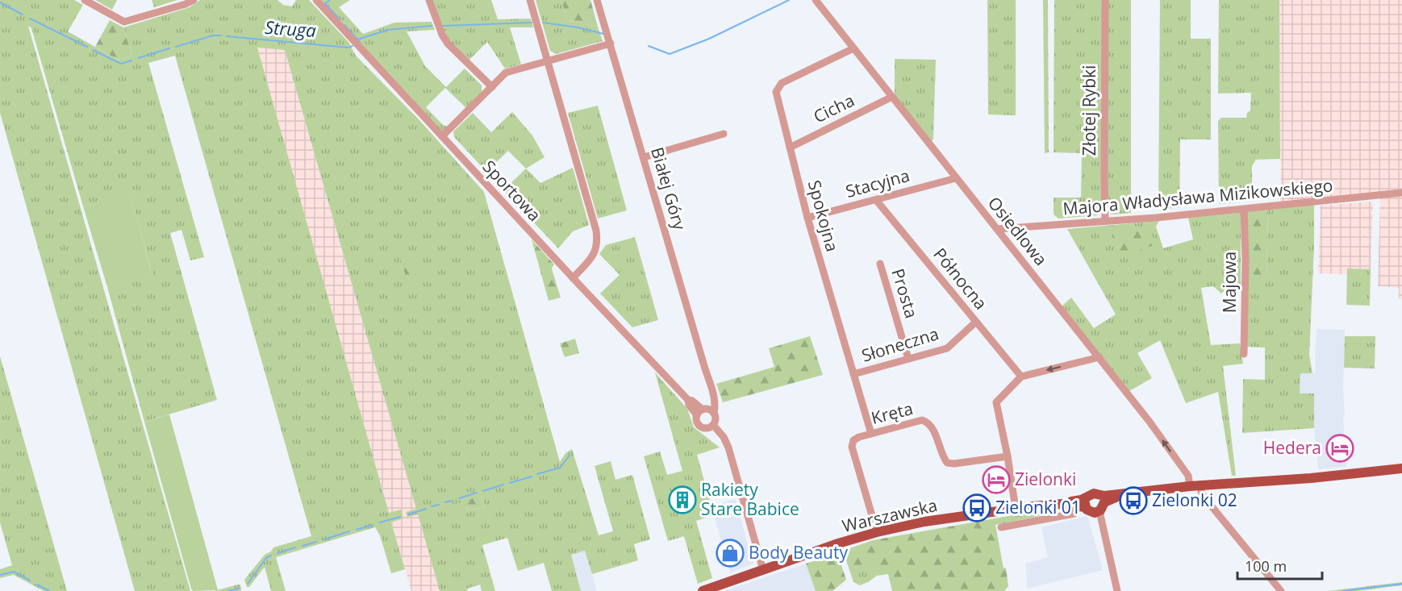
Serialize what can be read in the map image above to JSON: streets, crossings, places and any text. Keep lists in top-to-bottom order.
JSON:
{
  "streets": {
    "main road": ["Warszawska"],
    "street": [
      "Cicha",
      "Złotej Rybki",
      "Stacyjna",
      "Białej Góry",
      "Sportowa",
      "Majora Władysława Mizikowskiego",
      "Spokojna",
      "Osiedlowa",
      "Północna",
      "Majowa",
      "Prosta",
      "Słoneczna",
      "Kręta"
    ]
  },
  "crossings": [
    ["Cicha", "Spokojna"],
    ["Cicha", "Osiedlowa"],
    ["Złotej Rybki", "Majora Władysława Mizikowskiego"],
    ["Stacyjna", "Spokojna"],
    ["Stacyjna", "Osiedlowa"],
    ["Stacyjna", "Północna"],
    ["Białej Góry", "Sportowa"],
    ["Majora Władysława Mizikowskiego", "Osiedlowa"],
    ["Majora Władysława Mizikowskiego", "Majowa"],
    ["Spokojna", "Osiedlowa"],
    ["Spokojna", "Słoneczna"],
    ["Spokojna", "Kręta"],
    ["Północna", "Słoneczna"],
    ["Prosta", "Słoneczna"],
    ["Kręta", "Warszawska"]
  ],
  "water": ["Struga"],
  "places": {
    "hotel": ["Hedera", "Zielonki"],
    "building": ["Rakiety Stare Babice"],
    "bus stop": ["Zielonki 02", "Zielonki 01"],
    "shop": ["Body Beauty"]
  },
  "scale_bar": "100 m"
}
